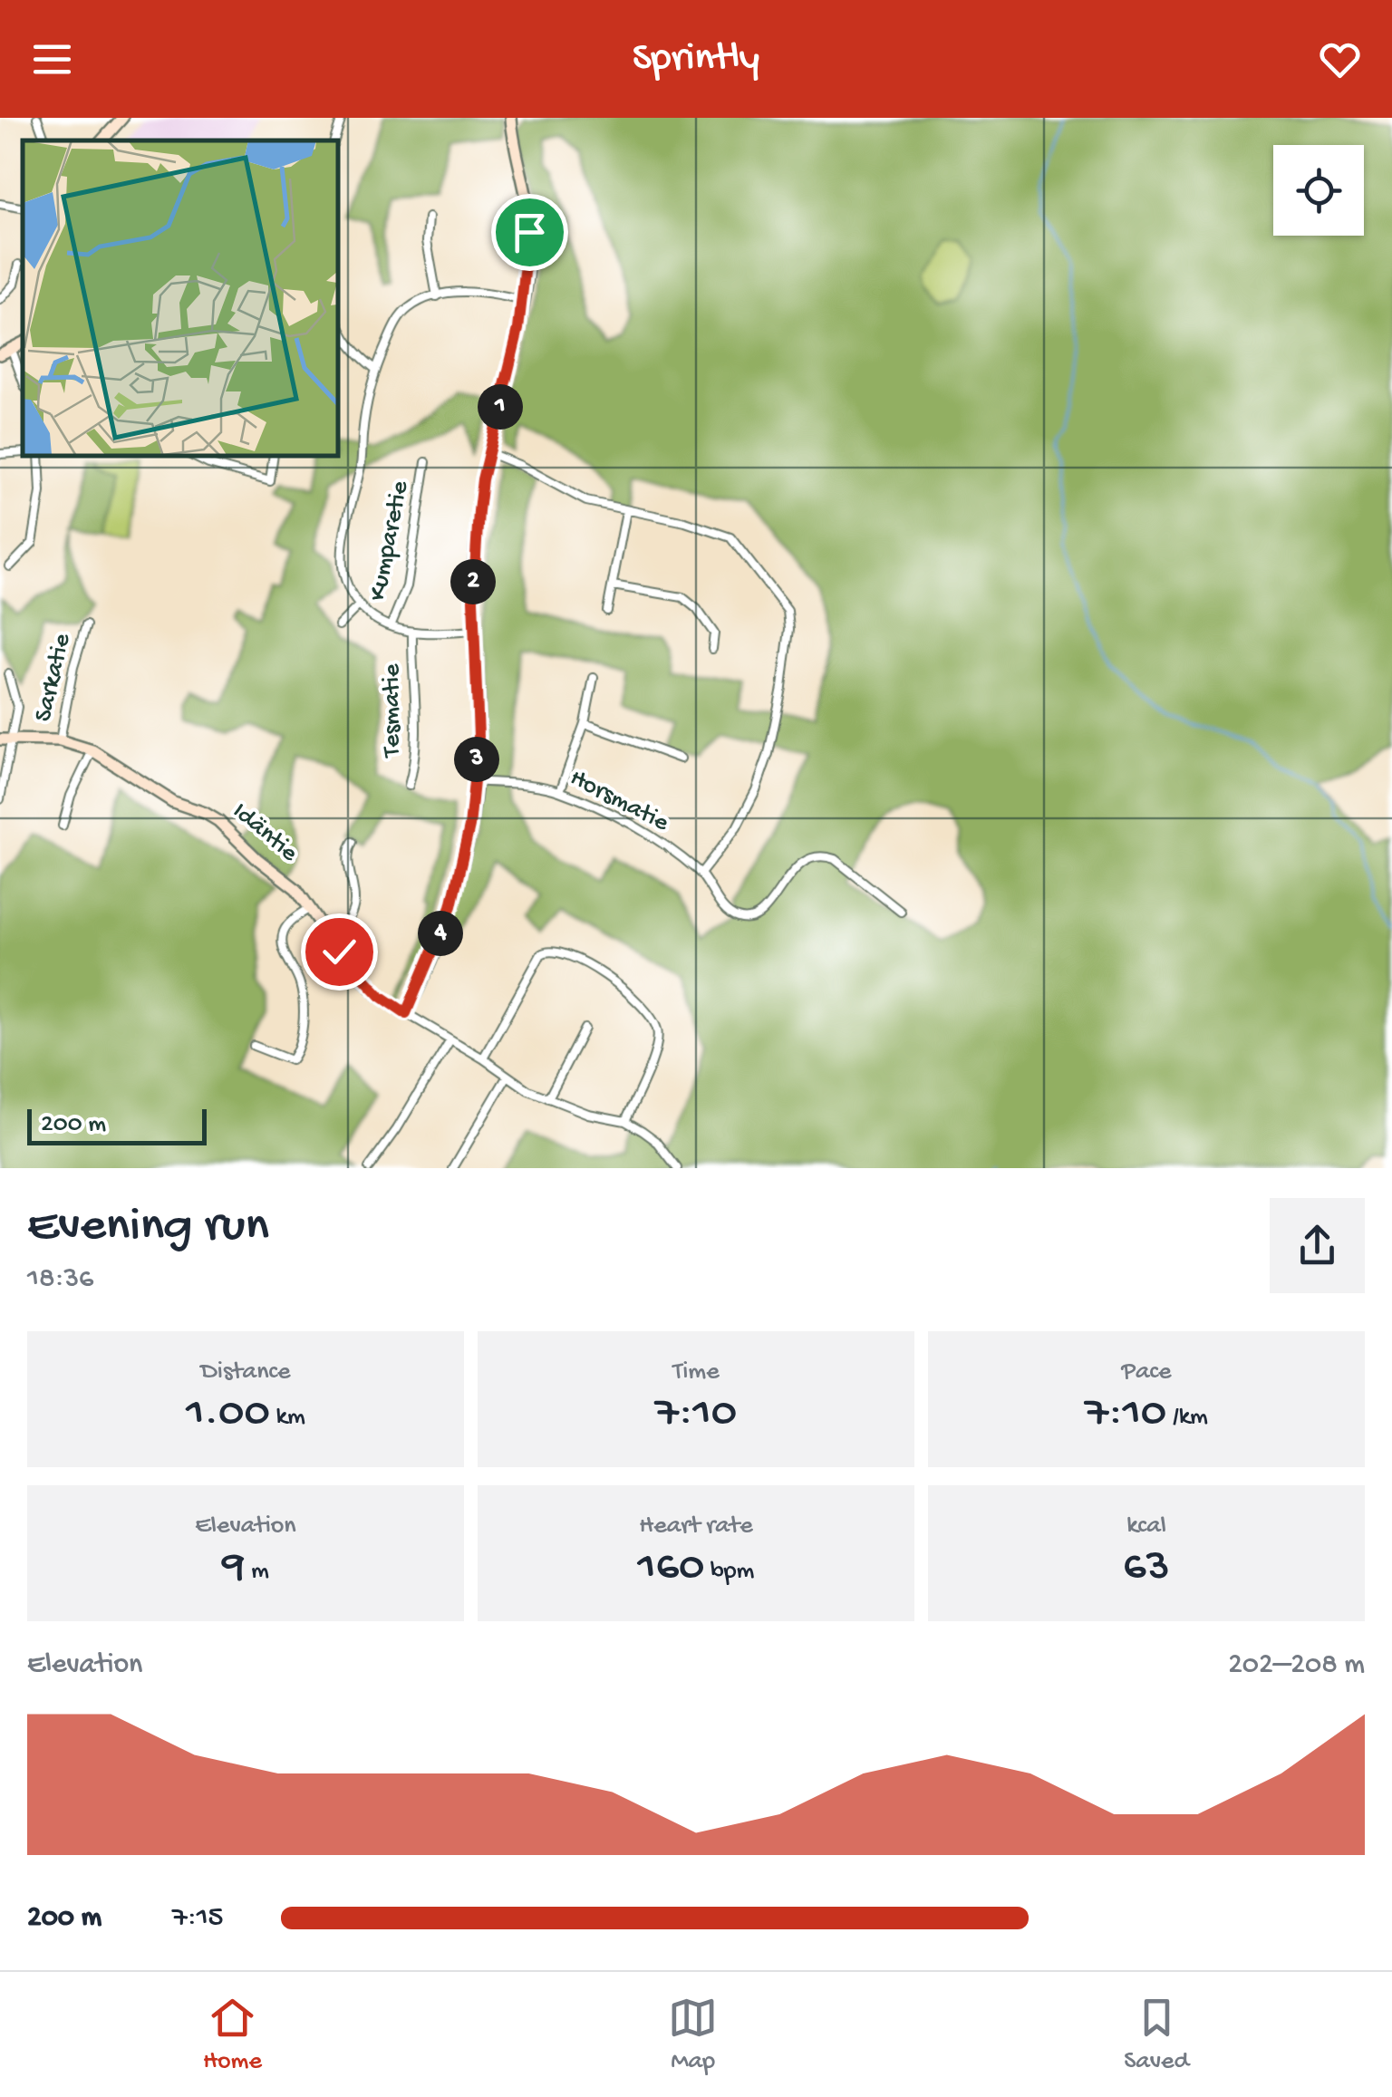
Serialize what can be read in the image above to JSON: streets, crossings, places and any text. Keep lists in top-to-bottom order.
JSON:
{
  "streets": {
    "street": [
      "Kumparetie",
      "Sarkatie",
      "Tesmatie",
      "Horsmatie",
      "Idäntie"
    ]
  },
  "crossings": [
    ["Sarkatie", "Idäntie"]
  ],
  "scale_bar": "200 m",
  "page": {
    "header": "Sprintly",
    "pins": [
      "1",
      "2",
      "3",
      "4"
    ],
    "scale": "200 m",
    "heading": ["Evening run", "18:36"],
    "stats": [
      ["Distance", "1.00 km"],
      ["Time", "7:10"],
      ["Pace", "7:10 /km"],
      ["Elevation", "9 m"],
      ["Heart rate", "160 bpm"],
      ["kcal", "63"]
    ],
    "chart": ["Elevation", "202–208 m"],
    "list": [
      {
        "name": "200 m",
        "note": "7:15"
      }
    ],
    "tabs": ["Home", "Map", "Saved"]
  }
}
